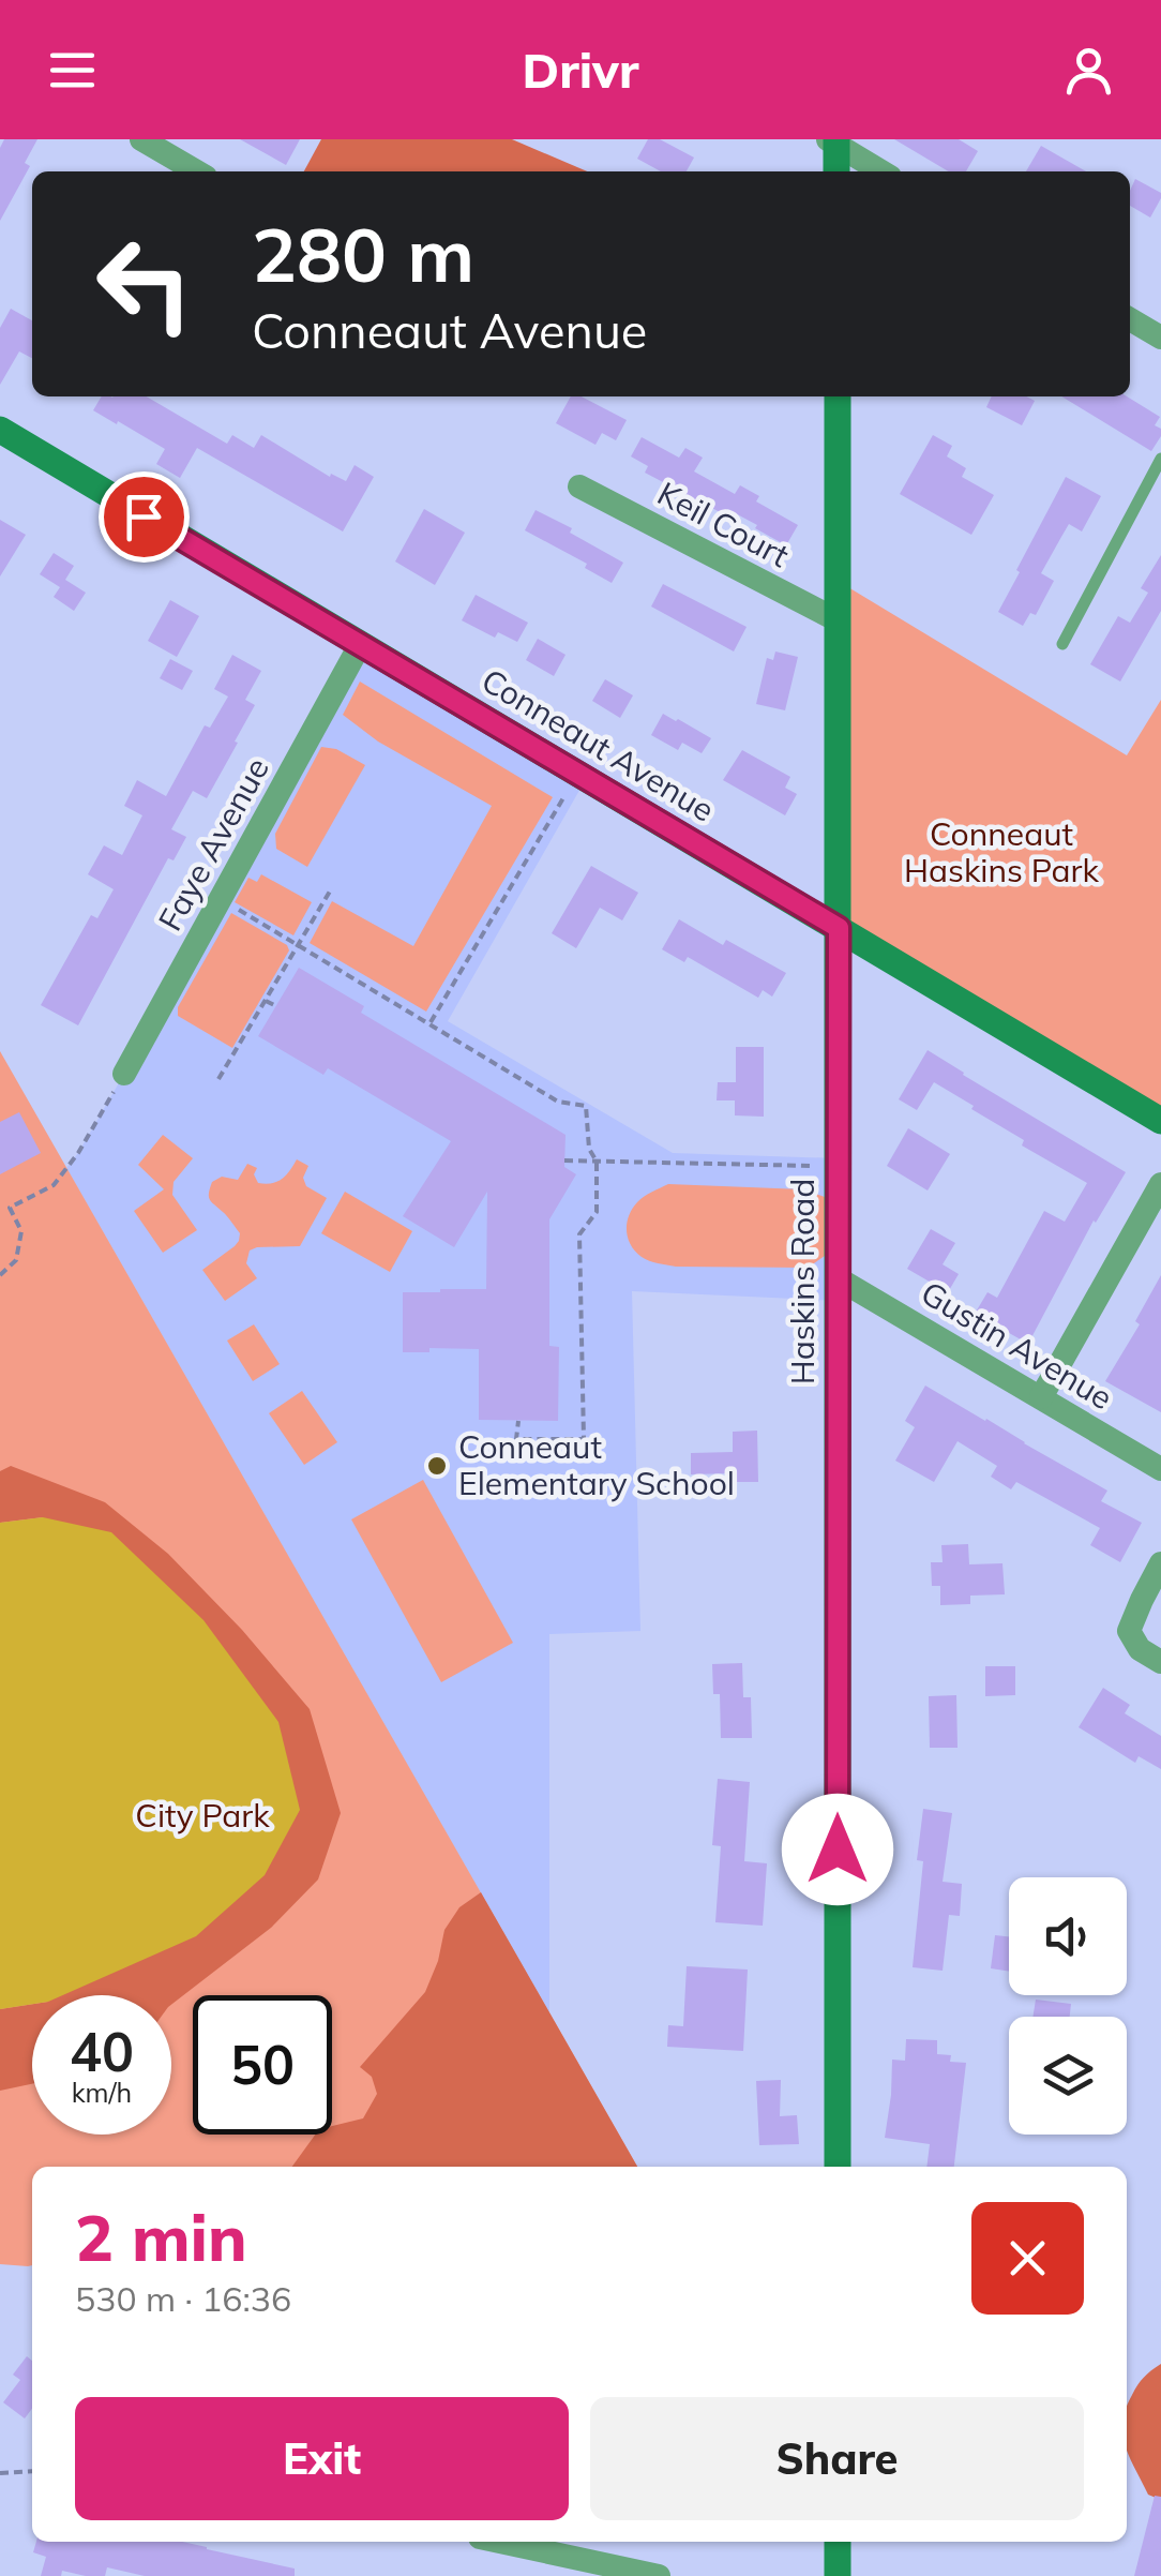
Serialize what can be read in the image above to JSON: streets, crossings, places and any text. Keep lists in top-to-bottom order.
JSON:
{
  "streets": {
    "main road": ["Conneaut Avenue", "Haskins Road"],
    "street": ["Keil Court", "Faye Avenue", "Gustin Avenue"]
  },
  "crossings": [
    ["Keil Court", "Haskins Road"],
    ["Conneaut Avenue", "Faye Avenue"],
    ["Conneaut Avenue", "Haskins Road"],
    ["Haskins Road", "Gustin Avenue"]
  ],
  "parks": ["Conneaut Haskins Park", "City Park"],
  "places": ["Conneaut Elementary School"],
  "page": {
    "header": "Drivr",
    "turn": ["280 m", "Conneaut Avenue"],
    "speed": "40 km/h",
    "limit": "50",
    "heading": ["2 min", "530 m · 16:36"],
    "buttons": ["Exit", "Share"]
  }
}
